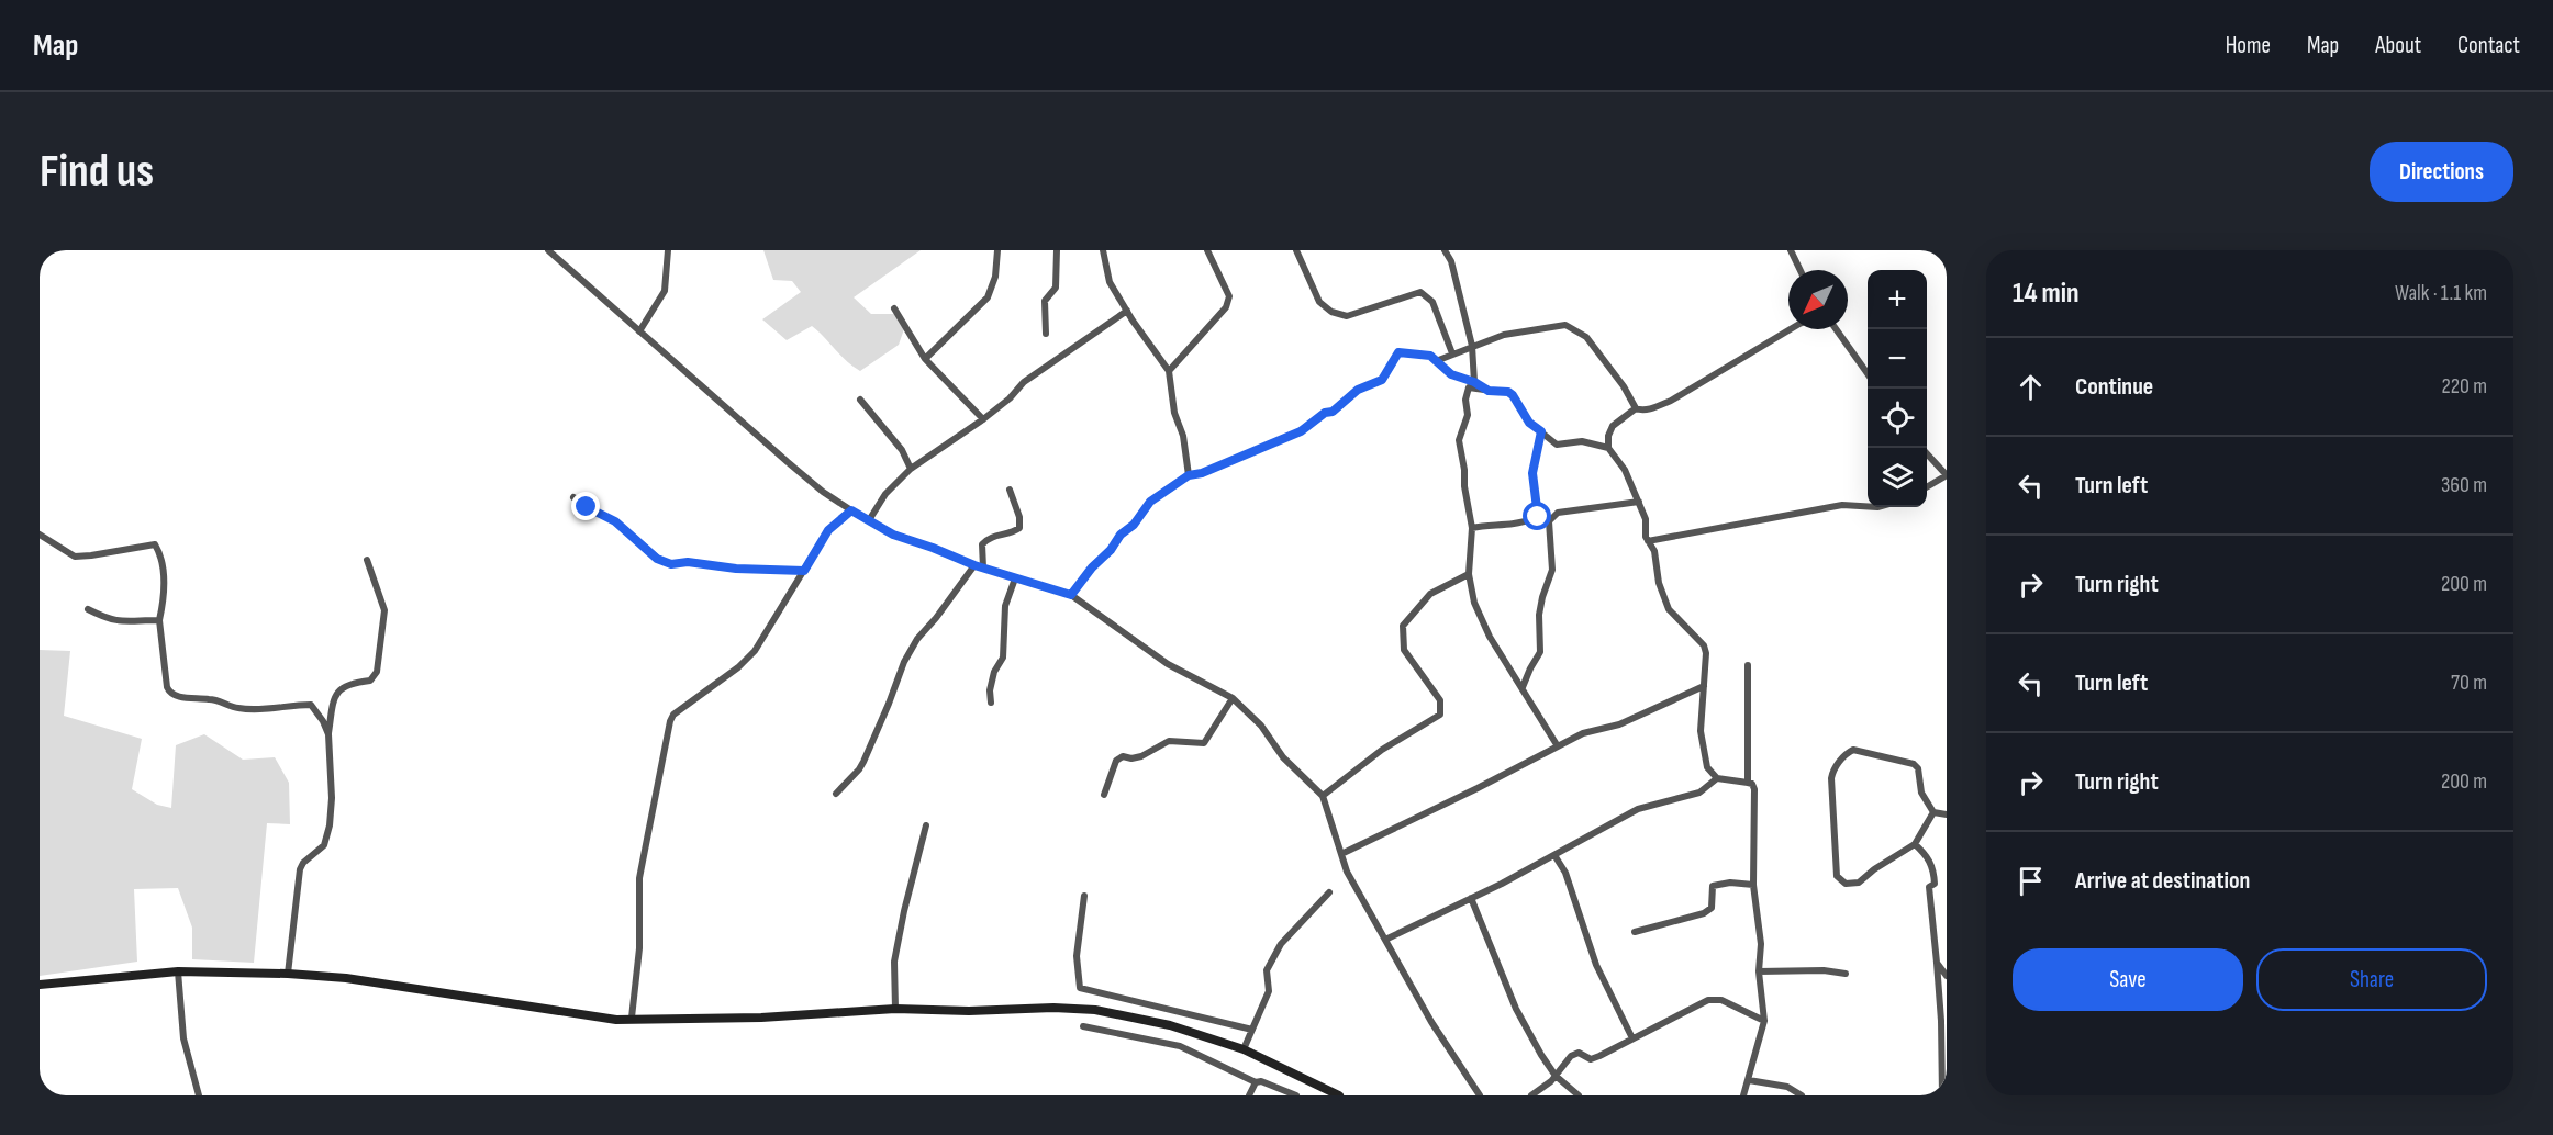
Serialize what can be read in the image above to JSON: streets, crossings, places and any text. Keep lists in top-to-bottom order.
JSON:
{
  "north": "bottom left",
  "page": {
    "header": "Map",
    "nav": [
      "Home",
      "Map",
      "About",
      "Contact"
    ],
    "buttons": [
      "Directions",
      ["Save", "Share"]
    ],
    "title": "Find us",
    "heading": ["14 min", "Walk · 1.1 km"],
    "map_buttons": ["+", "−"],
    "list": [
      ["Continue", "220 m"],
      ["Turn left", "360 m"],
      ["Turn right", "200 m"],
      ["Turn left", "70 m"],
      ["Turn right", "200 m"],
      "Arrive at destination"
    ]
  }
}
